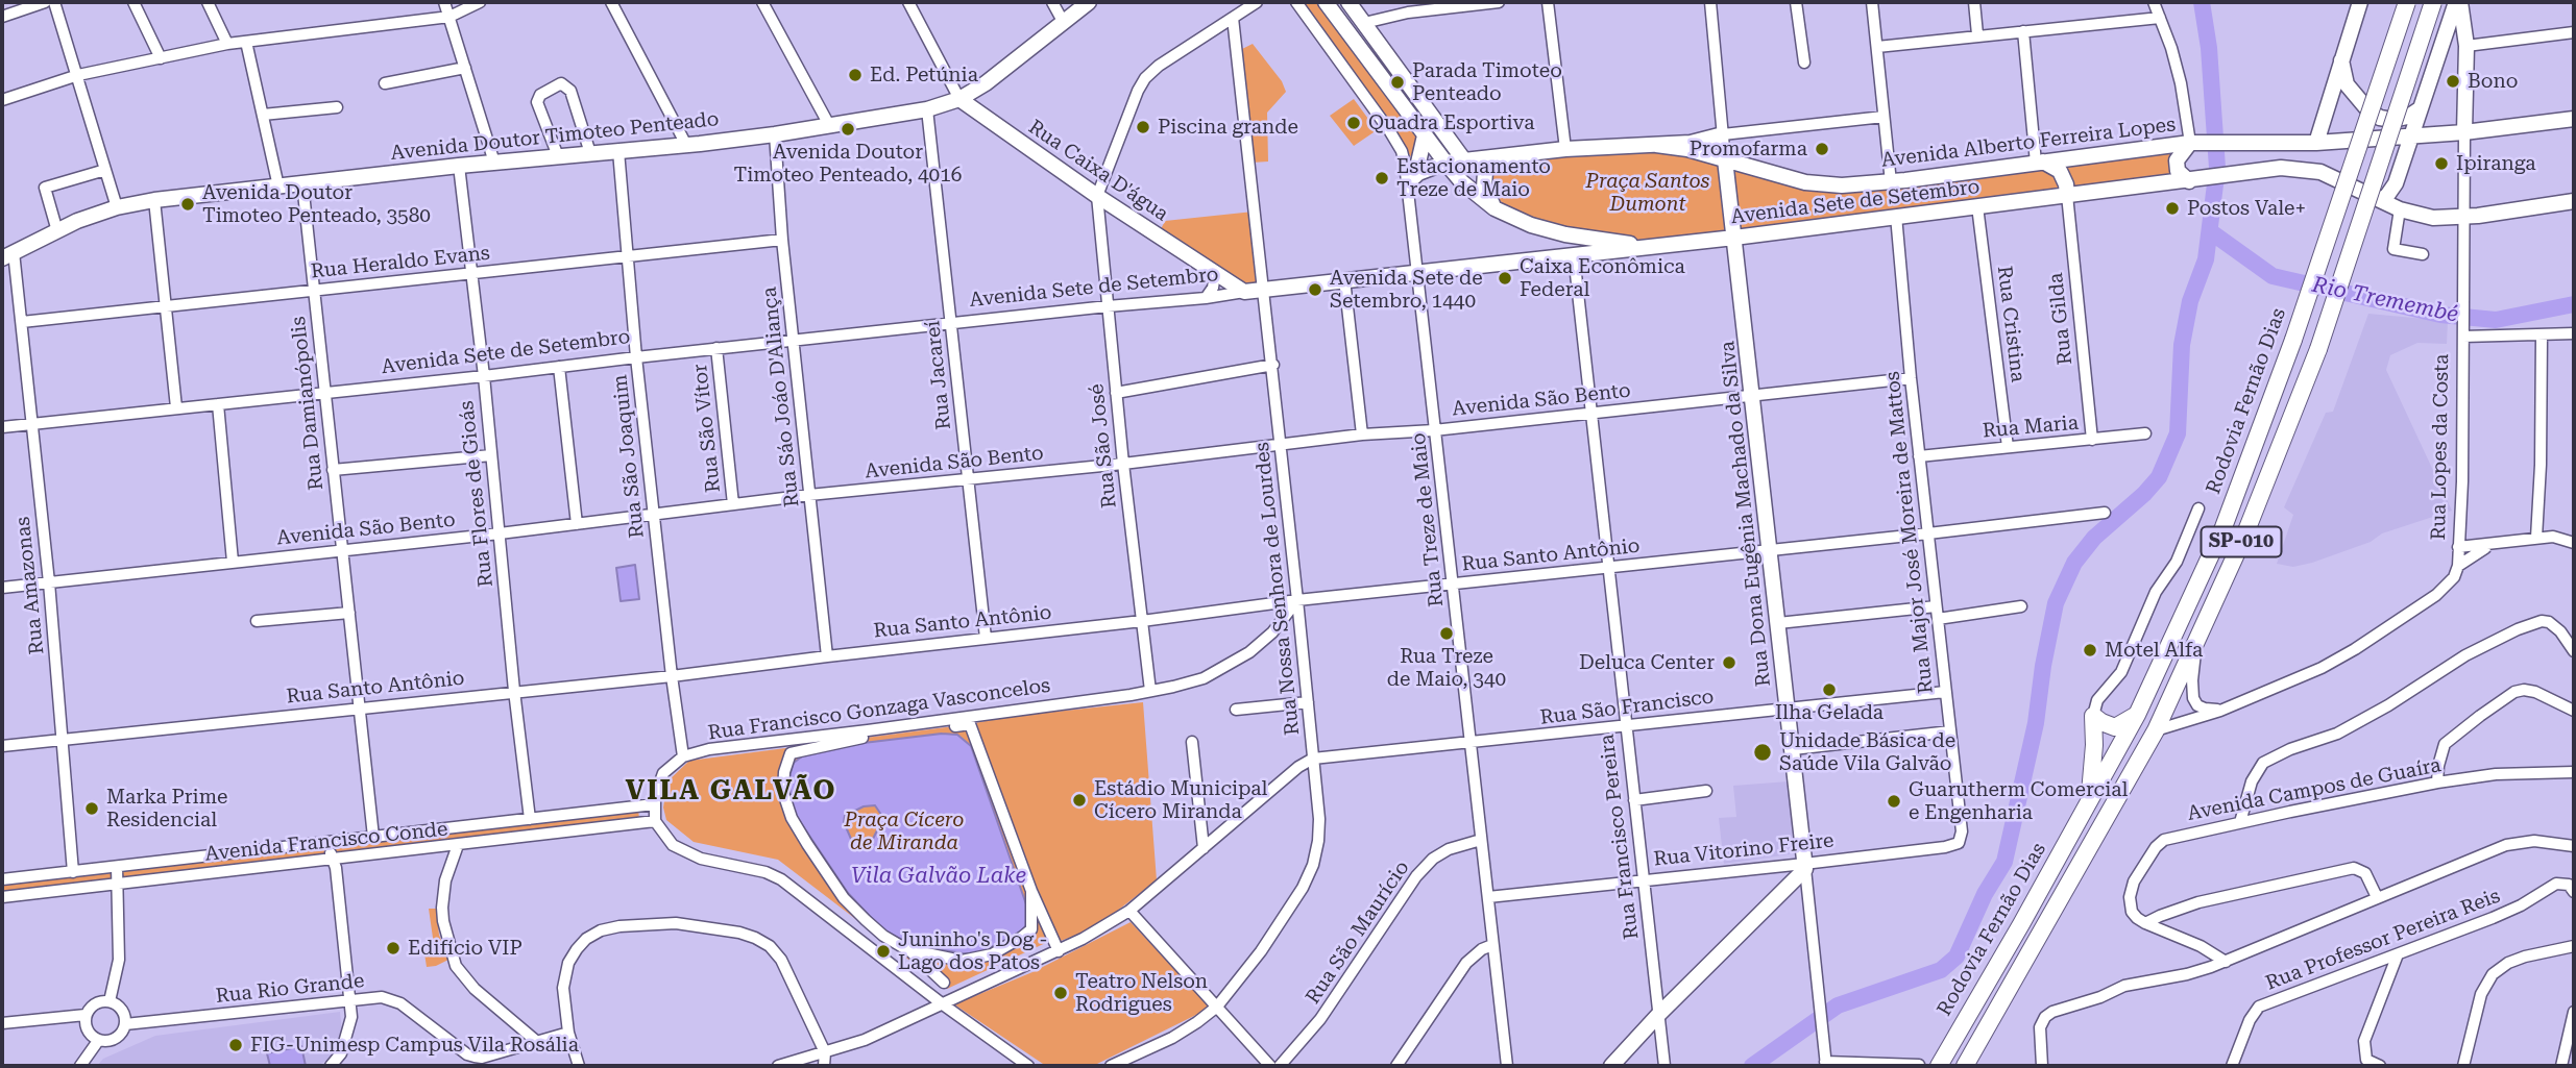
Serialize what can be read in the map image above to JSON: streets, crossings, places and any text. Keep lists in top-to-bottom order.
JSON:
{
  "streets": {
    "highway": ["Rodovia Fernão Dias", "SP-010"],
    "main road": [
      "Avenida Doutor Timoteo Penteado",
      "Avenida Alberto Ferreira Lopes",
      "Rua Caixa D'água",
      "Avenida Sete de Setembro",
      "Rua Lopes da Costa",
      "Rua Dona Eugênia Machado da Silva"
    ],
    "street": [
      "Rua Heraldo Evans",
      "Rua Gilda",
      "Rua Cristina",
      "Rua Jacareí",
      "Rua Sáo Joáo D'Aliança",
      "Avenida São Bento",
      "Rua Damianópolis",
      "Rua Maria",
      "Rua São Vítor",
      "Rua São José",
      "Rua São Joaquim",
      "Rua Flores de Gioás",
      "Rua Treze de Maio",
      "Rua Major José Moreira de Mattos",
      "Rua Santo Antônio",
      "Rua Amazonas",
      "Rua Nossa Senhora de Lourdes",
      "Rua São Francisco",
      "Rua Francisco Gonzaga Vasconcelos",
      "Avenida Campos de Guaíra",
      "Rua Francisco Pereira",
      "Avenida Francisco Conde",
      "Rua Vitorino Freire",
      "Rua São Maurício",
      "Rua Professor Pereira Reis",
      "Rua Rio Grande"
    ]
  },
  "crossings": [
    ["Avenida Doutor Timoteo Penteado", "Rua Caixa D'água"],
    ["Avenida Doutor Timoteo Penteado", "Rua Jacareí"],
    ["Avenida Doutor Timoteo Penteado", "Rua Sáo Joáo D'Aliança"],
    ["Avenida Doutor Timoteo Penteado", "Rua Damianópolis"],
    ["Avenida Doutor Timoteo Penteado", "Rua São Joaquim"],
    ["Avenida Doutor Timoteo Penteado", "Rua Flores de Gioás"],
    ["Avenida Doutor Timoteo Penteado", "Rua Amazonas"],
    ["Avenida Alberto Ferreira Lopes", "Rua Lopes da Costa"],
    ["Avenida Alberto Ferreira Lopes", "Rua Dona Eugênia Machado da Silva"],
    ["Rua Caixa D'água", "Avenida Sete de Setembro"],
    ["Rua Caixa D'água", "Rua São José"],
    ["Avenida Sete de Setembro", "Rua Gilda"],
    ["Avenida Sete de Setembro", "Rua Cristina"],
    ["Avenida Sete de Setembro", "Rua Jacareí"],
    ["Avenida Sete de Setembro", "Rua Sáo Joáo D'Aliança"],
    ["Avenida Sete de Setembro", "Rua Damianópolis"],
    ["Avenida Sete de Setembro", "Rua São Vítor"],
    ["Avenida Sete de Setembro", "Rua São José"],
    ["Avenida Sete de Setembro", "Rua Lopes da Costa"],
    ["Avenida Sete de Setembro", "Rua São Joaquim"],
    ["Avenida Sete de Setembro", "Rua Flores de Gioás"],
    ["Avenida Sete de Setembro", "Rua Dona Eugênia Machado da Silva"],
    ["Avenida Sete de Setembro", "Rua Treze de Maio"],
    ["Avenida Sete de Setembro", "Rua Major José Moreira de Mattos"],
    ["Avenida Sete de Setembro", "Rua Amazonas"],
    ["Avenida Sete de Setembro", "Rua Nossa Senhora de Lourdes"],
    ["Avenida Sete de Setembro", "Rua Francisco Pereira"],
    ["Rua Heraldo Evans", "Rua Sáo Joáo D'Aliança"],
    ["Rua Heraldo Evans", "Rua Damianópolis"],
    ["Rua Heraldo Evans", "Rua São Joaquim"],
    ["Rua Heraldo Evans", "Rua Flores de Gioás"],
    ["Rua Heraldo Evans", "Rua Amazonas"],
    ["Rua Gilda", "Rua Maria"],
    ["Rua Cristina", "Rua Maria"],
    ["Rua Jacareí", "Avenida São Bento"],
    ["Rua Jacareí", "Rua Santo Antônio"],
    ["Rua Sáo Joáo D'Aliança", "Avenida São Bento"],
    ["Rua Sáo Joáo D'Aliança", "Rua Santo Antônio"],
    ["Avenida São Bento", "Rua Damianópolis"],
    ["Avenida São Bento", "Rua São Vítor"],
    ["Avenida São Bento", "Rua São José"],
    ["Avenida São Bento", "Rua São Joaquim"],
    ["Avenida São Bento", "Rua Flores de Gioás"],
    ["Avenida São Bento", "Rua Dona Eugênia Machado da Silva"],
    ["Avenida São Bento", "Rua Treze de Maio"],
    ["Avenida São Bento", "Rua Major José Moreira de Mattos"],
    ["Avenida São Bento", "Rua Amazonas"],
    ["Avenida São Bento", "Rua Nossa Senhora de Lourdes"],
    ["Avenida São Bento", "Rua Francisco Pereira"],
    ["Rua Damianópolis", "Rua Santo Antônio"],
    ["Rua Damianópolis", "Avenida Francisco Conde"],
    ["Rua Maria", "Rua Major José Moreira de Mattos"],
    ["Rua São José", "Rua Santo Antônio"],
    ["Rua São José", "Rua Francisco Gonzaga Vasconcelos"],
    ["Rua Lopes da Costa", "SP-010"],
    ["Rua São Joaquim", "Rua Santo Antônio"],
    ["Rua São Joaquim", "Rua Francisco Gonzaga Vasconcelos"],
    ["Rua Flores de Gioás", "Rua Santo Antônio"],
    ["Rua Flores de Gioás", "Avenida Francisco Conde"],
    ["Rua Dona Eugênia Machado da Silva", "Rua Santo Antônio"],
    ["Rua Dona Eugênia Machado da Silva", "Rua São Francisco"],
    ["Rua Dona Eugênia Machado da Silva", "Rua Vitorino Freire"],
    ["Rua Treze de Maio", "Rua Santo Antônio"],
    ["Rua Treze de Maio", "Rua São Francisco"],
    ["Rua Treze de Maio", "Rua Vitorino Freire"],
    ["Rua Treze de Maio", "Rua São Maurício"],
    ["Rua Major José Moreira de Mattos", "Rua Santo Antônio"],
    ["Rua Major José Moreira de Mattos", "Rua São Francisco"],
    ["Rua Major José Moreira de Mattos", "Rua Vitorino Freire"],
    ["Rua Santo Antônio", "Rua Amazonas"],
    ["Rua Santo Antônio", "Rua Nossa Senhora de Lourdes"],
    ["Rua Santo Antônio", "Rua Francisco Gonzaga Vasconcelos"],
    ["Rua Santo Antônio", "Rua Francisco Pereira"],
    ["Rua Amazonas", "Avenida Francisco Conde"],
    ["Rua Nossa Senhora de Lourdes", "Rua São Francisco"],
    ["Rua Nossa Senhora de Lourdes", "Rua Francisco Gonzaga Vasconcelos"],
    ["Rua São Francisco", "Rua Francisco Pereira"],
    ["Rua Francisco Gonzaga Vasconcelos", "Avenida Francisco Conde"],
    ["Rua Francisco Pereira", "Rua Vitorino Freire"]
  ],
  "districts": ["VILA GALVÃO"],
  "water": ["Rio Tremembé", "Vila Galvão Lake"],
  "parks": ["Praça Santos Dumont", "Praça Cícero de Miranda"],
  "places": [
    "Ed. Petúnia",
    "Bono",
    "Parada Timoteo Penteado",
    "Quadra Esportiva",
    "Piscina grande",
    "Avenida Doutor Timoteo Penteado, 4016",
    "Promofarma",
    "Ipiranga",
    "Estacionamento Treze de Maio",
    "Avenida Doutor Timoteo Penteado, 3580",
    "Postos Vale+",
    "Caixa Econômica Federal",
    "Avenida Sete de Setembro, 1440",
    "Rua Treze de Maio, 340",
    "Motel Alfa",
    "Deluca Center",
    "Ilha Gelada",
    "Unidade Básica de Saúde Vila Galvão",
    "Estádio Municipal Cícero Miranda",
    "Guarutherm Comercial e Engenharia",
    "Marka Prime Residencial",
    "Edifício VIP",
    "Juninho's Dog - Lago dos Patos",
    "Teatro Nelson Rodrigues",
    "FIG-Unimesp Campus Vila Rosália"
  ]
}
